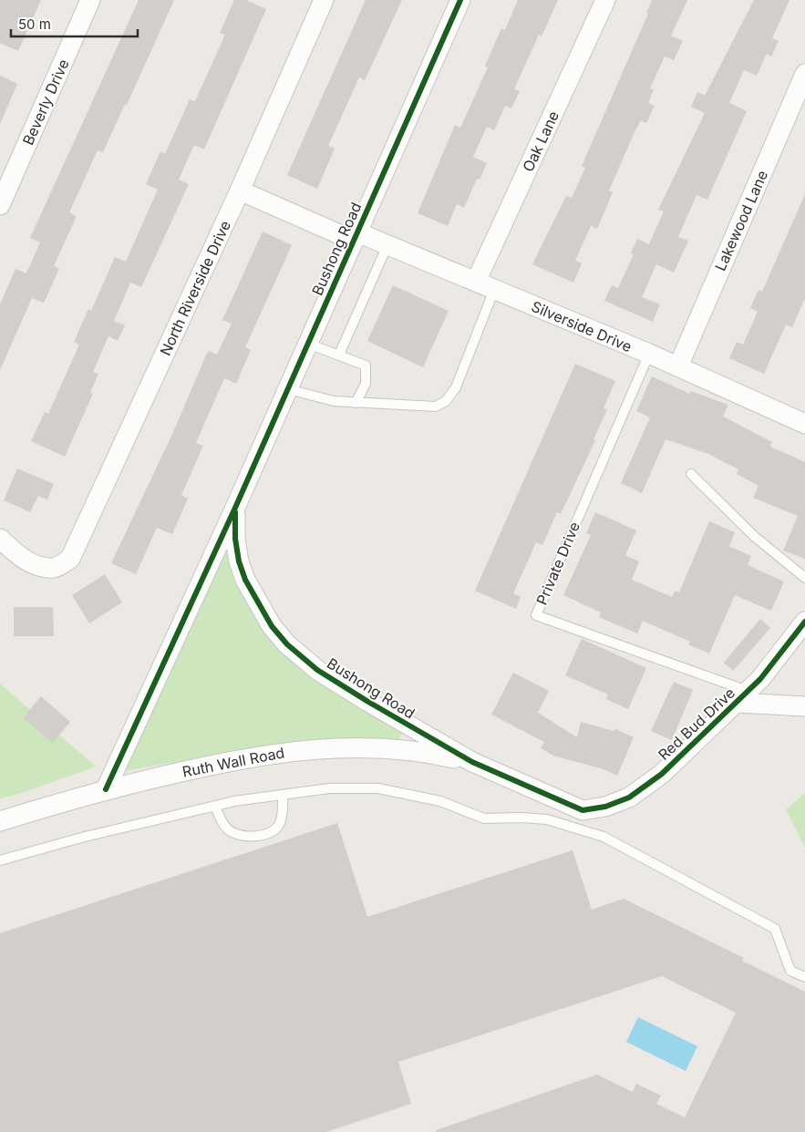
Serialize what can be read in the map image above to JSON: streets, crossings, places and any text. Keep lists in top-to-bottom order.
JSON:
{
  "streets": {
    "street": [
      "Beverly Drive",
      "Oak Lane",
      "Lakewood Lane",
      "Bushong Road",
      "North Riverside Drive",
      "Silverside Drive",
      "Red Bud Drive",
      "Ruth Wall Road"
    ],
    "lane": ["Private Drive"]
  },
  "crossings": [
    ["Oak Lane", "Silverside Drive"],
    ["Lakewood Lane", "Silverside Drive"],
    ["Bushong Road", "Silverside Drive"],
    ["Bushong Road", "Red Bud Drive"],
    ["Bushong Road", "Ruth Wall Road"],
    ["North Riverside Drive", "Silverside Drive"],
    ["Silverside Drive", "Private Drive"],
    ["Private Drive", "Red Bud Drive"]
  ],
  "scale_bar": "50 m"
}
